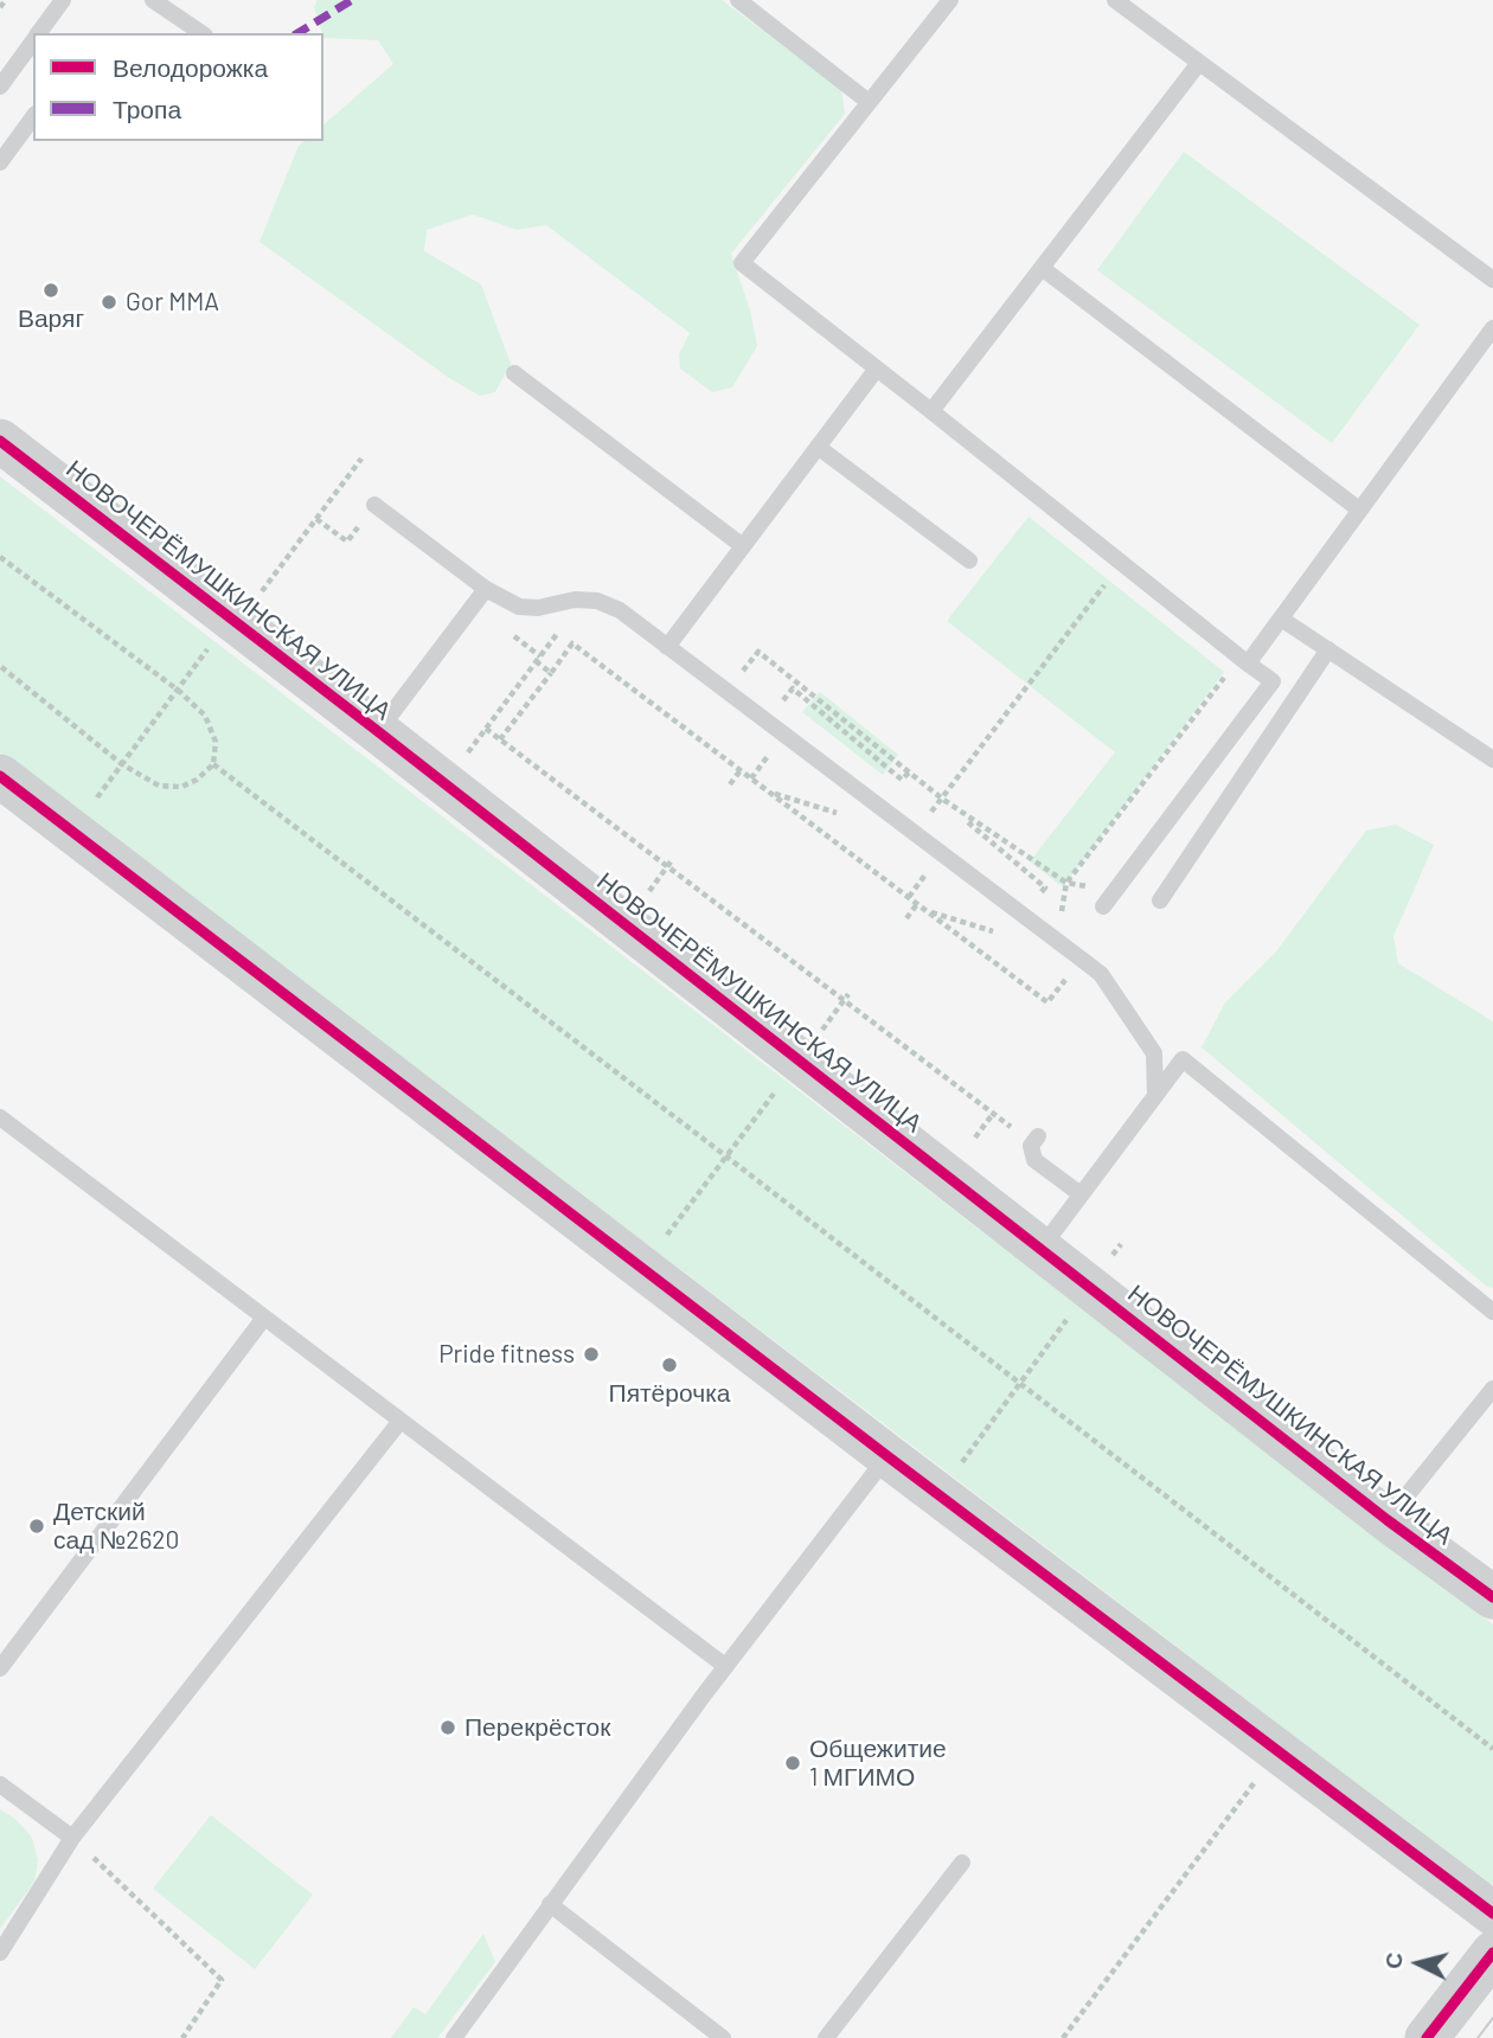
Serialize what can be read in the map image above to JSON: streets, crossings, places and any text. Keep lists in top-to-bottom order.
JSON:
{
  "streets": {
    "street": ["НОВОЧЕРЁМУШКИНСКАЯ УЛИЦА"]
  },
  "places": [
    "Варяг",
    "Gor MMA",
    "Pride fitness",
    "Пятёрочка",
    "Детский сад №2620",
    "Перекрёсток",
    "Общежитие 1 МГИМО"
  ],
  "legend": ["Велодорожка", "Тропа"],
  "north": "left"
}
